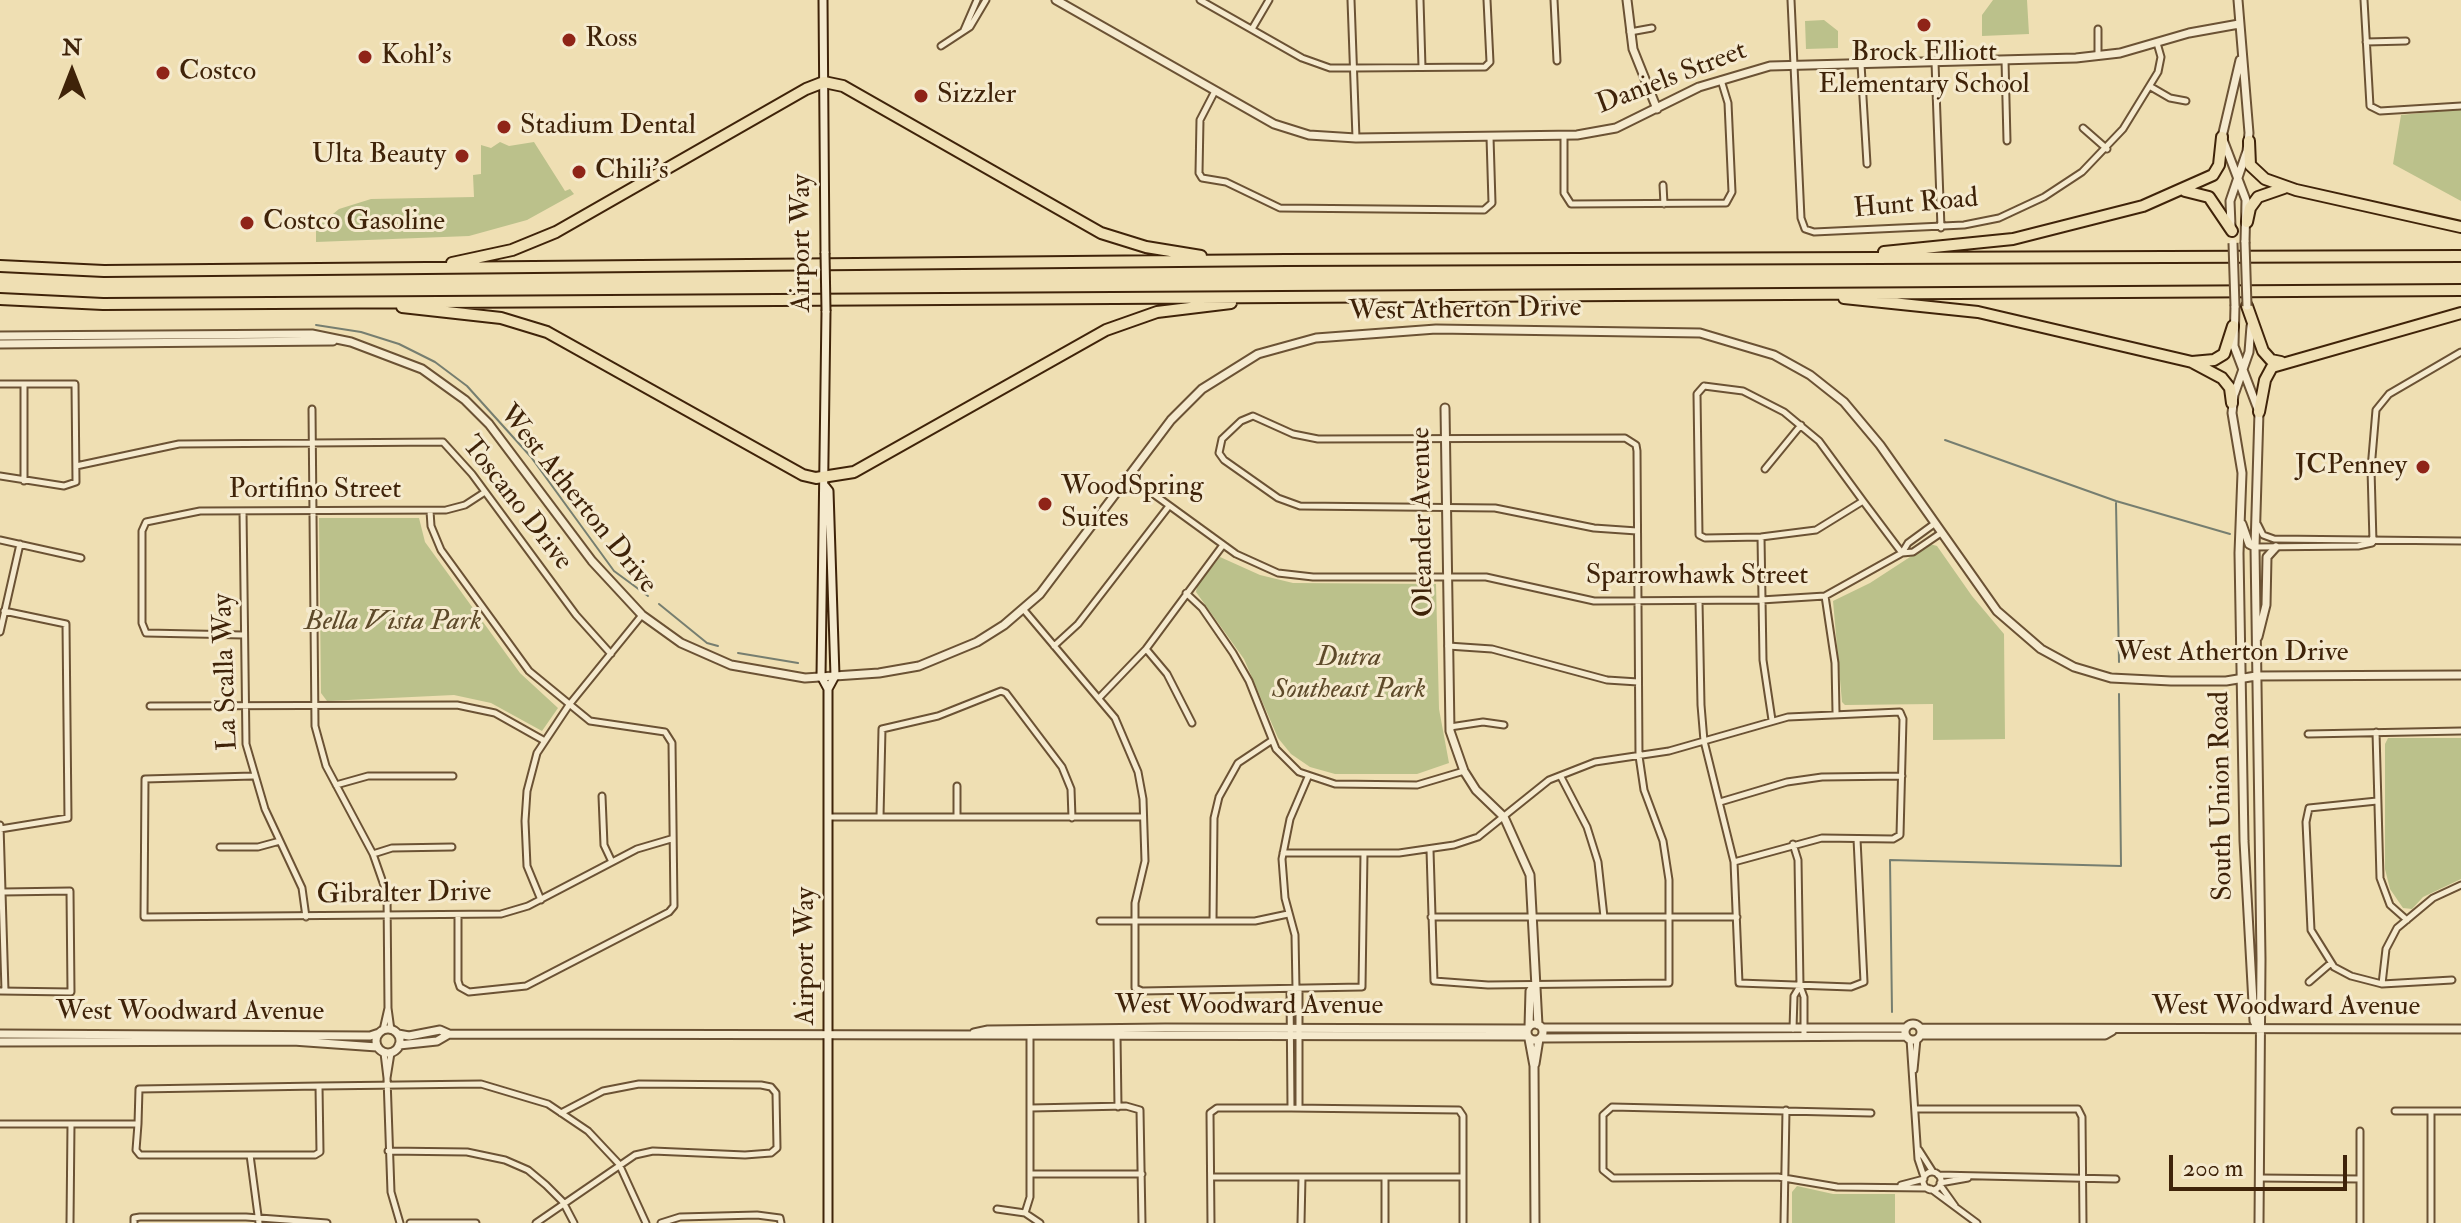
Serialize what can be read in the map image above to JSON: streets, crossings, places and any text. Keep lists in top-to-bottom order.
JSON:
{
  "streets": {
    "street": [
      "Daniels Street",
      "Hunt Road",
      "Airport Way",
      "West Atherton Drive",
      "Portifino Street",
      "Toscano Drive",
      "Oleander Avenue",
      "Sparrowhawk Street",
      "La Scalla Way",
      "South Union Road",
      "Gibralter Drive",
      "West Woodward Avenue"
    ]
  },
  "crossings": [
    ["Daniels Street", "Hunt Road"],
    ["Daniels Street", "South Union Road"],
    ["Airport Way", "West Atherton Drive"],
    ["Airport Way", "West Woodward Avenue"],
    ["West Atherton Drive", "Sparrowhawk Street"],
    ["West Atherton Drive", "South Union Road"],
    ["Portifino Street", "Toscano Drive"],
    ["Portifino Street", "La Scalla Way"],
    ["Oleander Avenue", "Sparrowhawk Street"],
    ["La Scalla Way", "Gibralter Drive"],
    ["South Union Road", "West Woodward Avenue"]
  ],
  "parks": ["Bella Vista Park", "Dutra Southeast Park"],
  "places": [
    "Brock Elliott Elementary School",
    "Ross",
    "Kohl's",
    "Costco",
    "Sizzler",
    "Stadium Dental",
    "Ulta Beauty",
    "Chili's",
    "Costco Gasoline",
    "JCPenney",
    "WoodSpring Suites"
  ],
  "scale_bar": "200 m",
  "north": "top"
}
